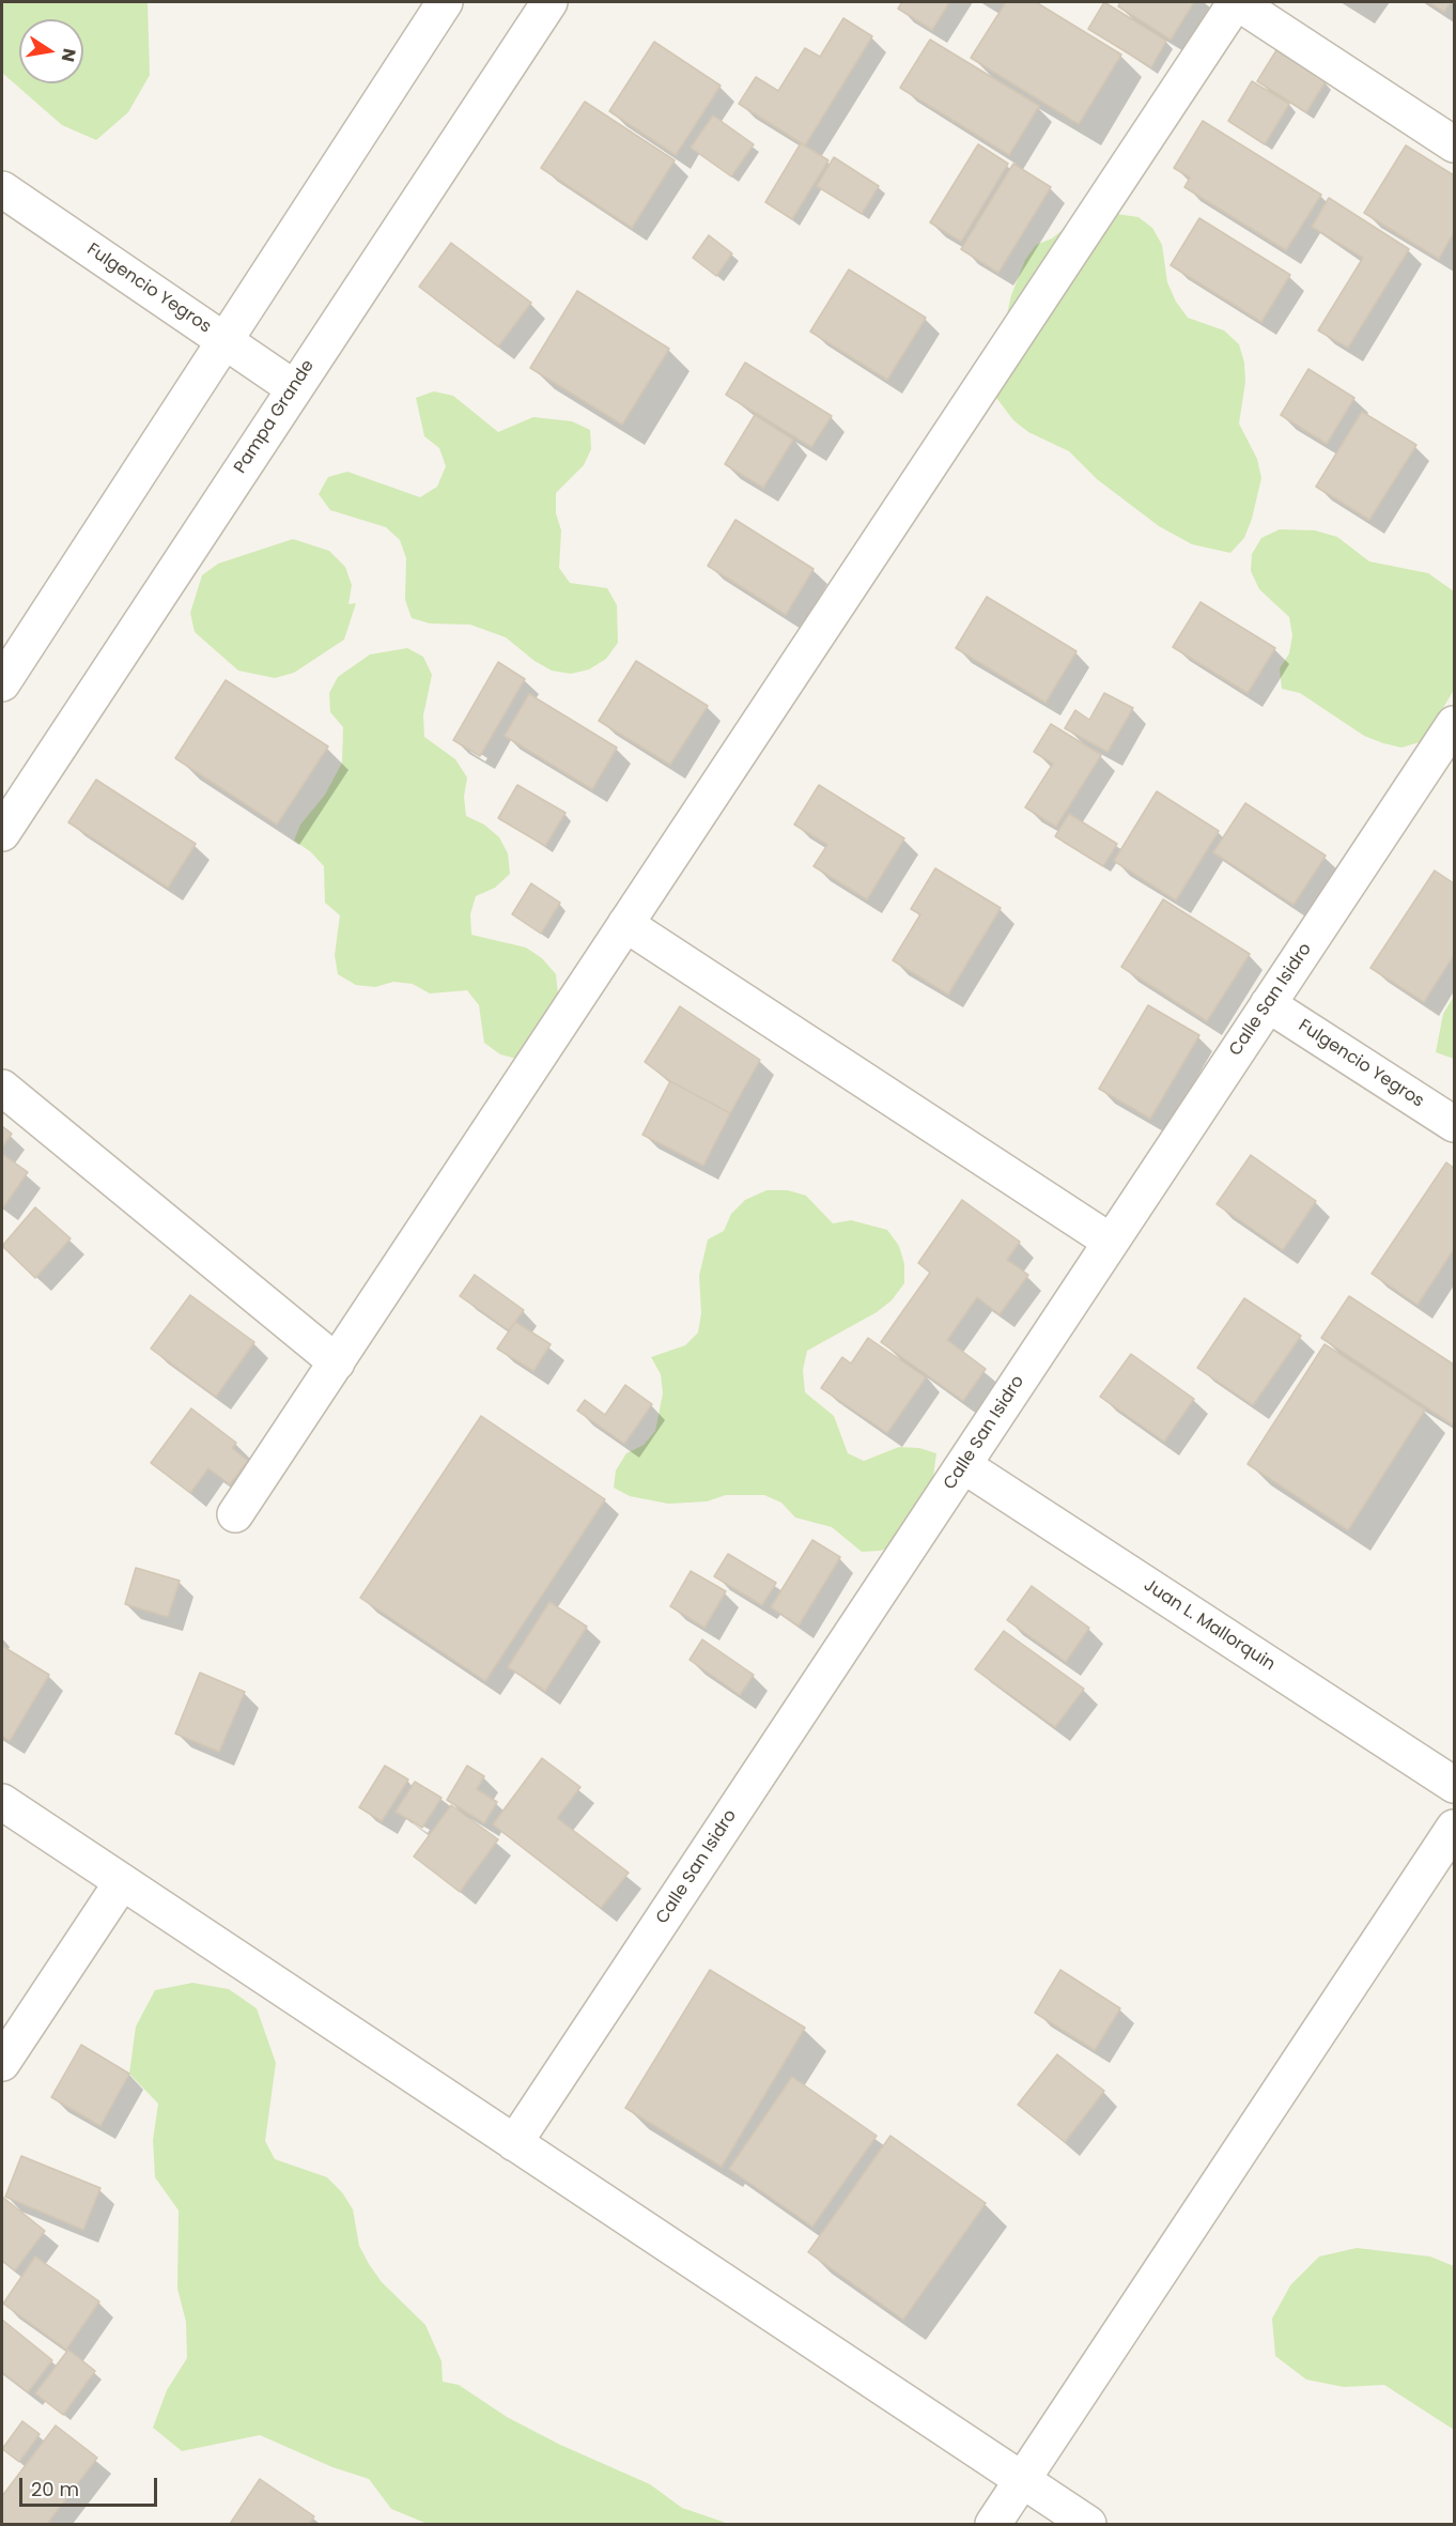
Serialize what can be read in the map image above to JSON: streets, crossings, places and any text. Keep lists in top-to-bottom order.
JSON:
{
  "streets": {
    "street": [
      "Fulgencio Yegros",
      "Pampa Grande",
      "Calle San Isidro",
      "Juan L. Mallorquin"
    ]
  },
  "crossings": [
    ["Fulgencio Yegros", "Pampa Grande"],
    ["Fulgencio Yegros", "Calle San Isidro"],
    ["Calle San Isidro", "Juan L. Mallorquin"]
  ],
  "scale_bar": "20 m",
  "north": "right"
}
